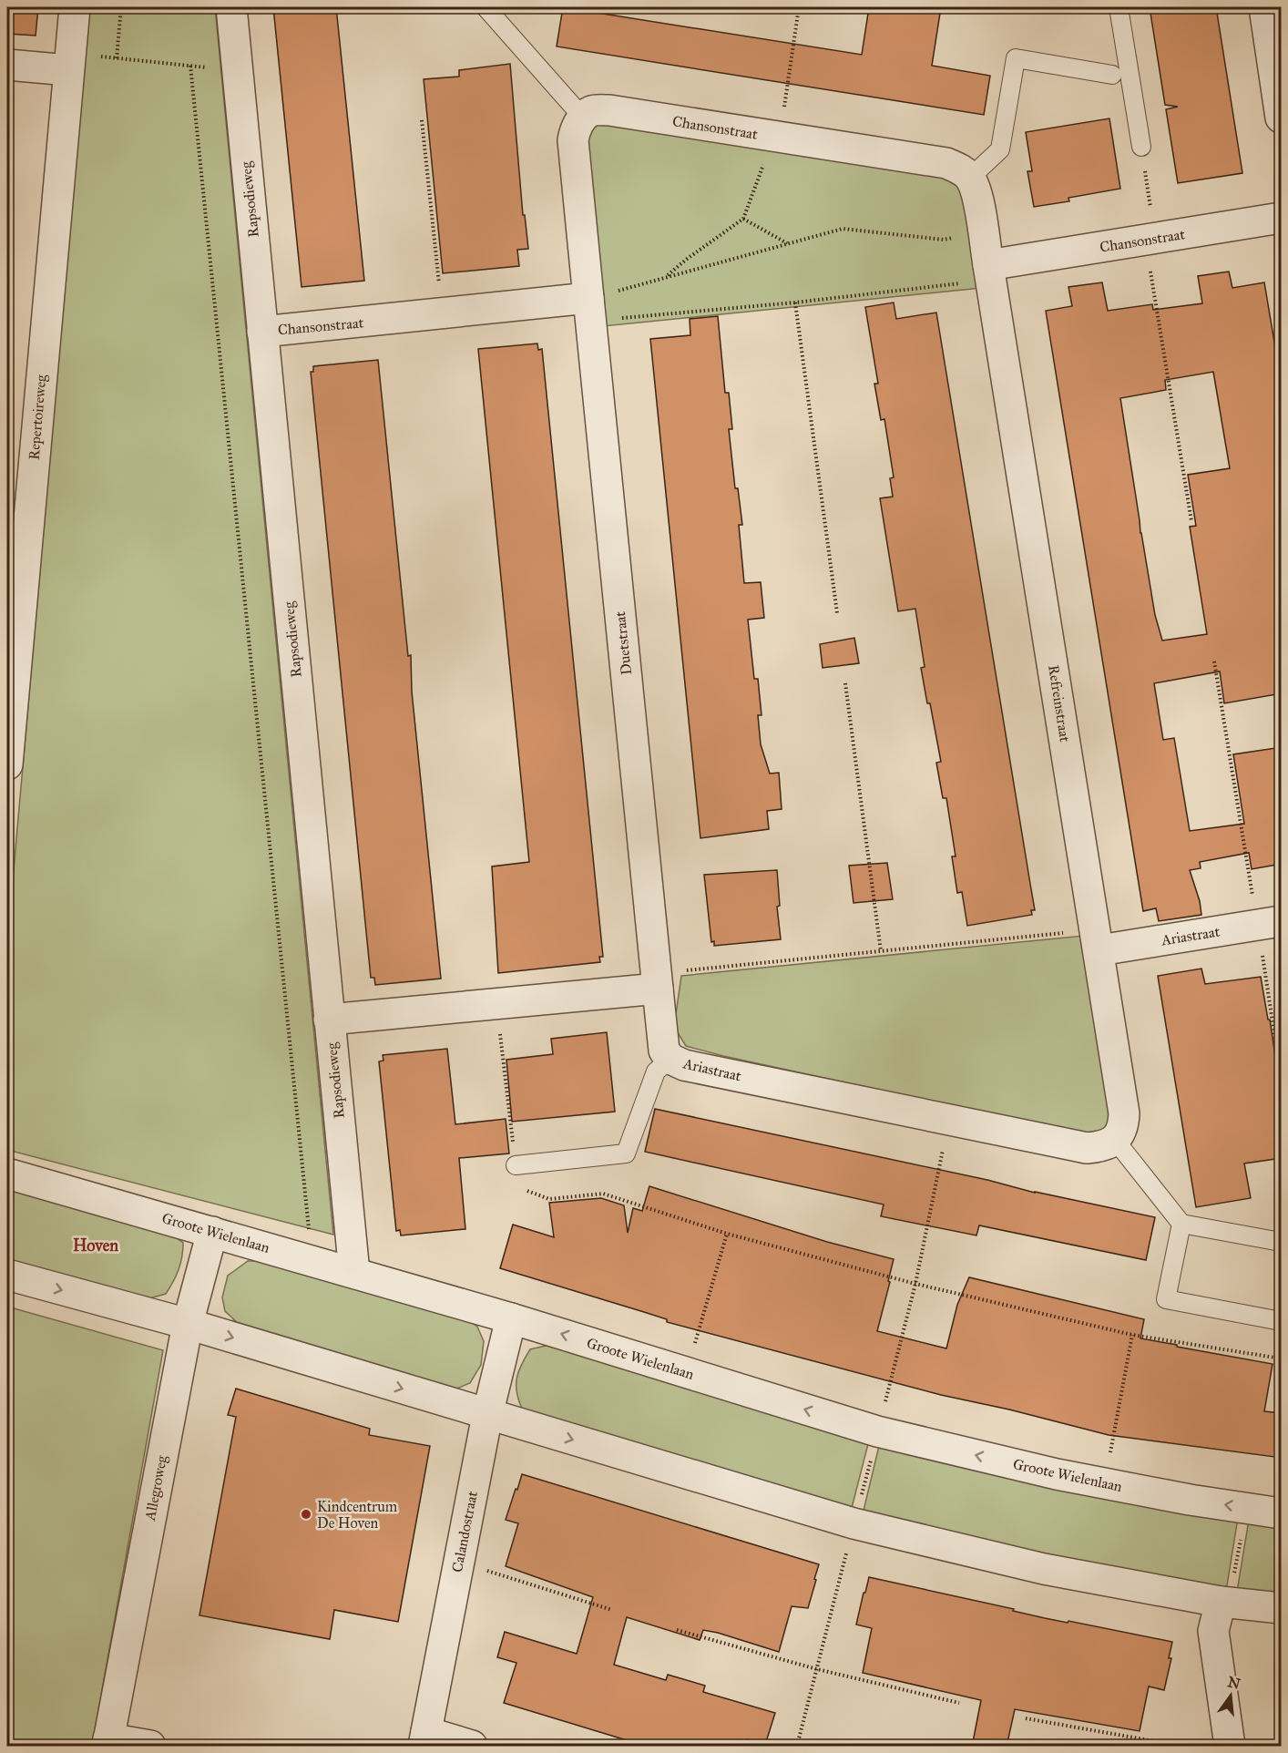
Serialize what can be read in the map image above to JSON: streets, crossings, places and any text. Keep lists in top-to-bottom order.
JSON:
{
  "streets": {
    "street": [
      "Chansonstraat",
      "Rapsodieweg",
      "Repertoireweg",
      "Duetstraat",
      "Refreinstraat",
      "Ariastraat",
      "Groote Wielenlaan",
      "Allegroweg",
      "Calandostraat"
    ]
  },
  "crossings": [
    ["Chansonstraat", "Rapsodieweg"],
    ["Chansonstraat", "Duetstraat"],
    ["Chansonstraat", "Refreinstraat"],
    ["Rapsodieweg", "Groote Wielenlaan"],
    ["Duetstraat", "Ariastraat"],
    ["Refreinstraat", "Ariastraat"],
    ["Groote Wielenlaan", "Allegroweg"],
    ["Groote Wielenlaan", "Calandostraat"]
  ],
  "districts": ["Hoven"],
  "places": ["Kindcentrum De Hoven"],
  "north": "top"
}
